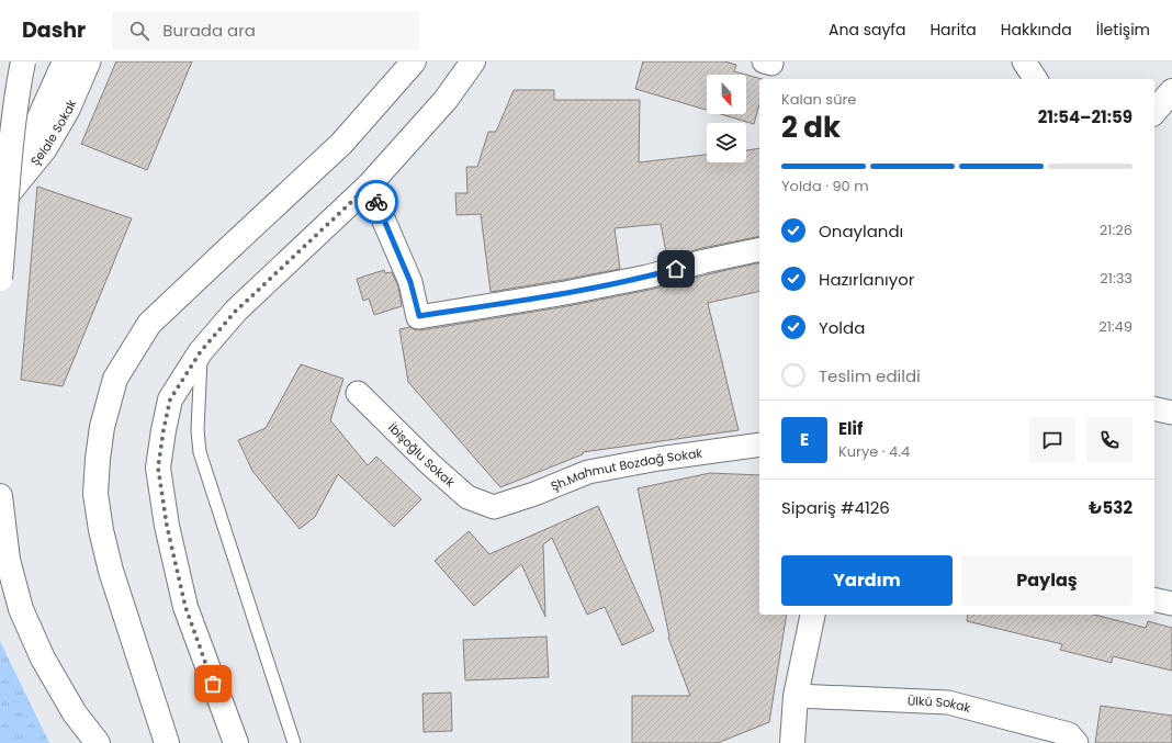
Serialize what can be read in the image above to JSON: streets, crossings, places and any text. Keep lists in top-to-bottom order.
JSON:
{
  "streets": {
    "street": [
      "Şelale Sokak",
      "İbişoğlu Sokak",
      "Şh.Mahmut Bozdağ Sokak",
      "Ülkü Sokak"
    ]
  },
  "crossings": [
    ["İbişoğlu Sokak", "Şh.Mahmut Bozdağ Sokak"]
  ],
  "north": "bottom",
  "page": {
    "header": "Dashr",
    "search": "Burada ara",
    "nav": [
      "Ana sayfa",
      "Harita",
      "Hakkında",
      "İletişim"
    ],
    "heading": ["2 dk", "Kalan süre", "21:54–21:59"],
    "panel": [
      "Elif",
      "Kurye · 4.4",
      "Sipariş #4126",
      "₺532"
    ],
    "bar": "Yolda · 90 m",
    "list": [
      ["Onaylandı", "21:26"],
      ["Hazırlanıyor", "21:33"],
      ["Yolda", "21:49"],
      "Teslim edildi"
    ],
    "round": "E",
    "buttons": ["Yardım", "Paylaş"]
  }
}
